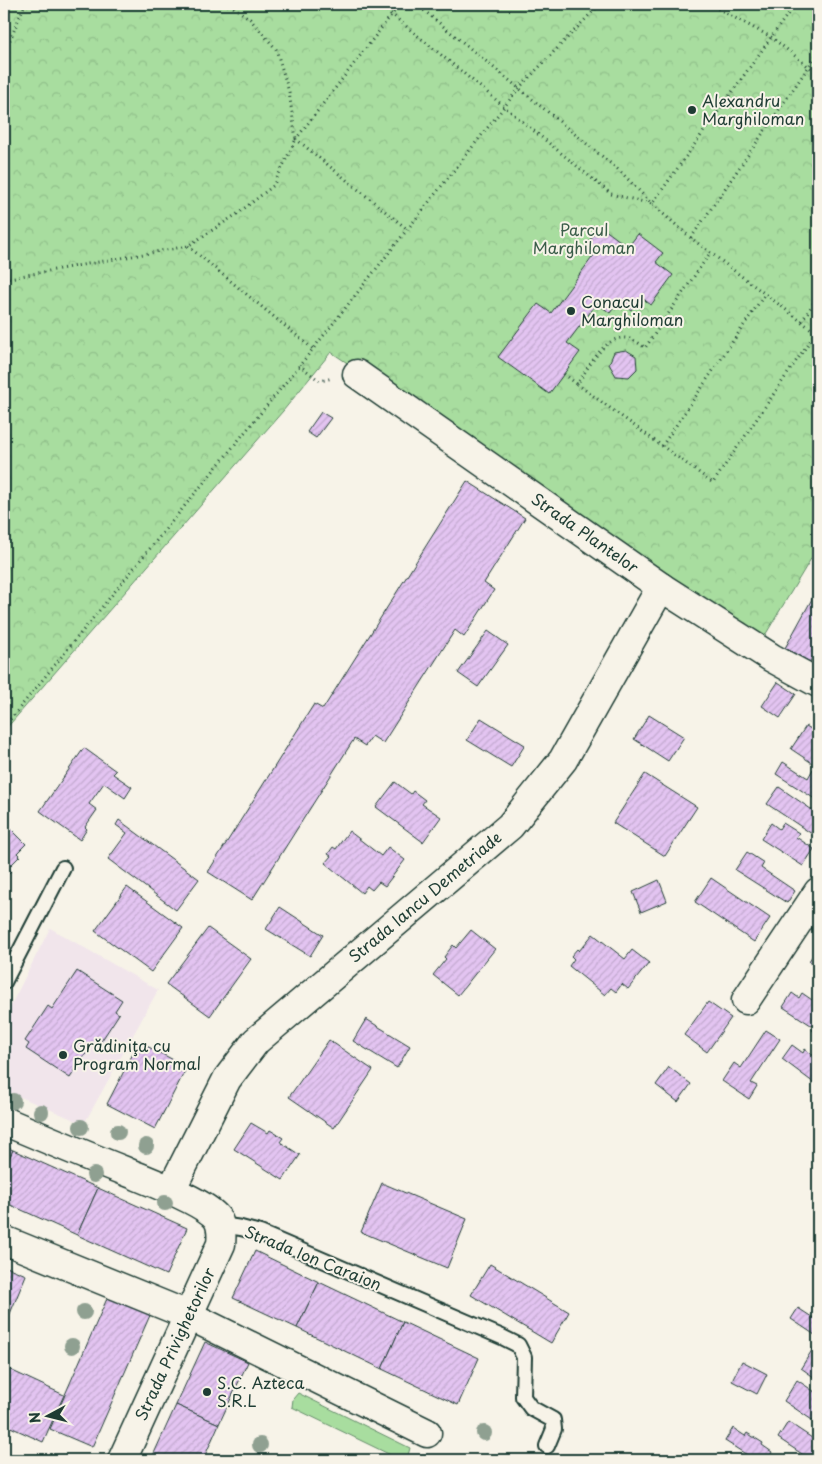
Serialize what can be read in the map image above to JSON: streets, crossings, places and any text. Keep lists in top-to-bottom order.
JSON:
{
  "streets": {
    "street": [
      "Strada Plantelor",
      "Strada Iancu Demetriade",
      "Strada Ion Caraion",
      "Strada Privighetorilor"
    ]
  },
  "crossings": [
    ["Strada Plantelor", "Strada Iancu Demetriade"],
    ["Strada Iancu Demetriade", "Strada Ion Caraion"],
    ["Strada Ion Caraion", "Strada Privighetorilor"]
  ],
  "parks": ["Parcul Marghiloman"],
  "places": [
    "Alexandru Marghiloman",
    "Conacul Marghiloman",
    "Grădiniţa cu Program Normal",
    "S.C. Azteca S.R.L"
  ],
  "north": "left"
}
